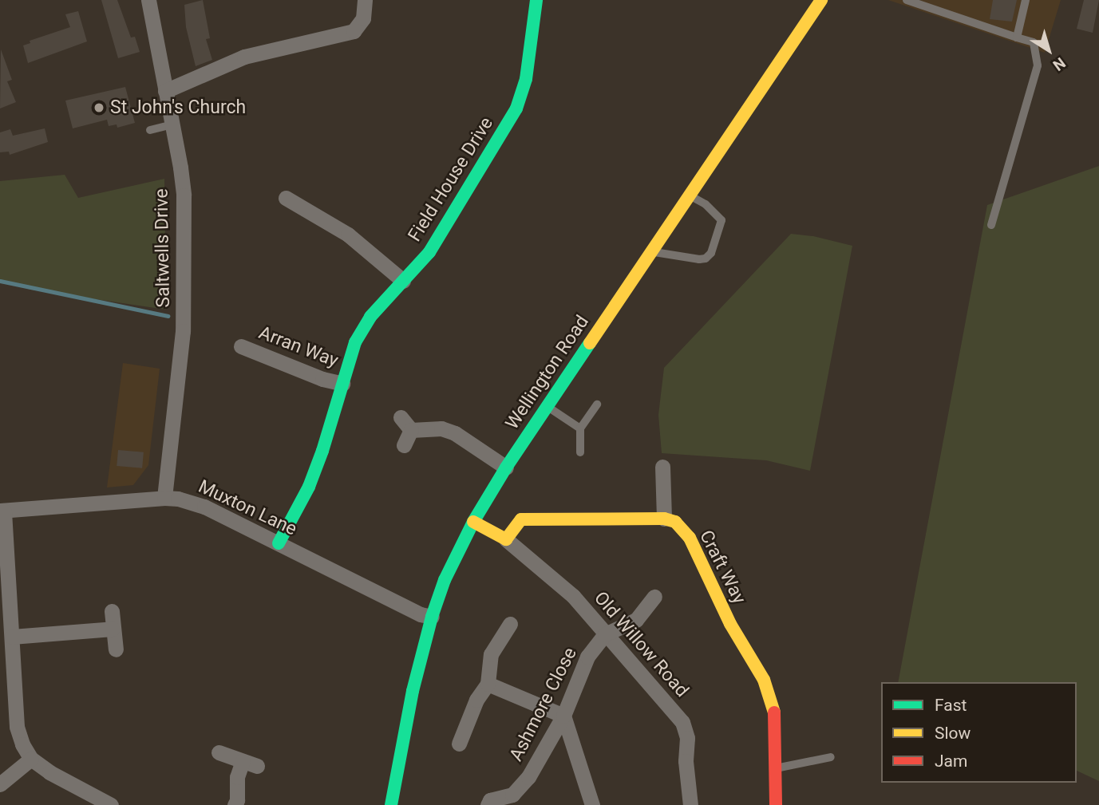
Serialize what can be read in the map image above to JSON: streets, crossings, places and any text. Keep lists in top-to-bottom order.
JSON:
{
  "streets": {
    "street": [
      "Field House Drive",
      "Saltwells Drive",
      "Arran Way",
      "Wellington Road",
      "Muxton Lane",
      "Craft Way",
      "Old Willow Road",
      "Ashmore Close"
    ]
  },
  "crossings": [
    ["Field House Drive", "Arran Way"],
    ["Field House Drive", "Muxton Lane"],
    ["Saltwells Drive", "Muxton Lane"],
    ["Wellington Road", "Muxton Lane"],
    ["Old Willow Road", "Ashmore Close"]
  ],
  "places": ["St John's Church"],
  "legend": ["Fast", "Slow", "Jam"],
  "north": "bottom right"
}
